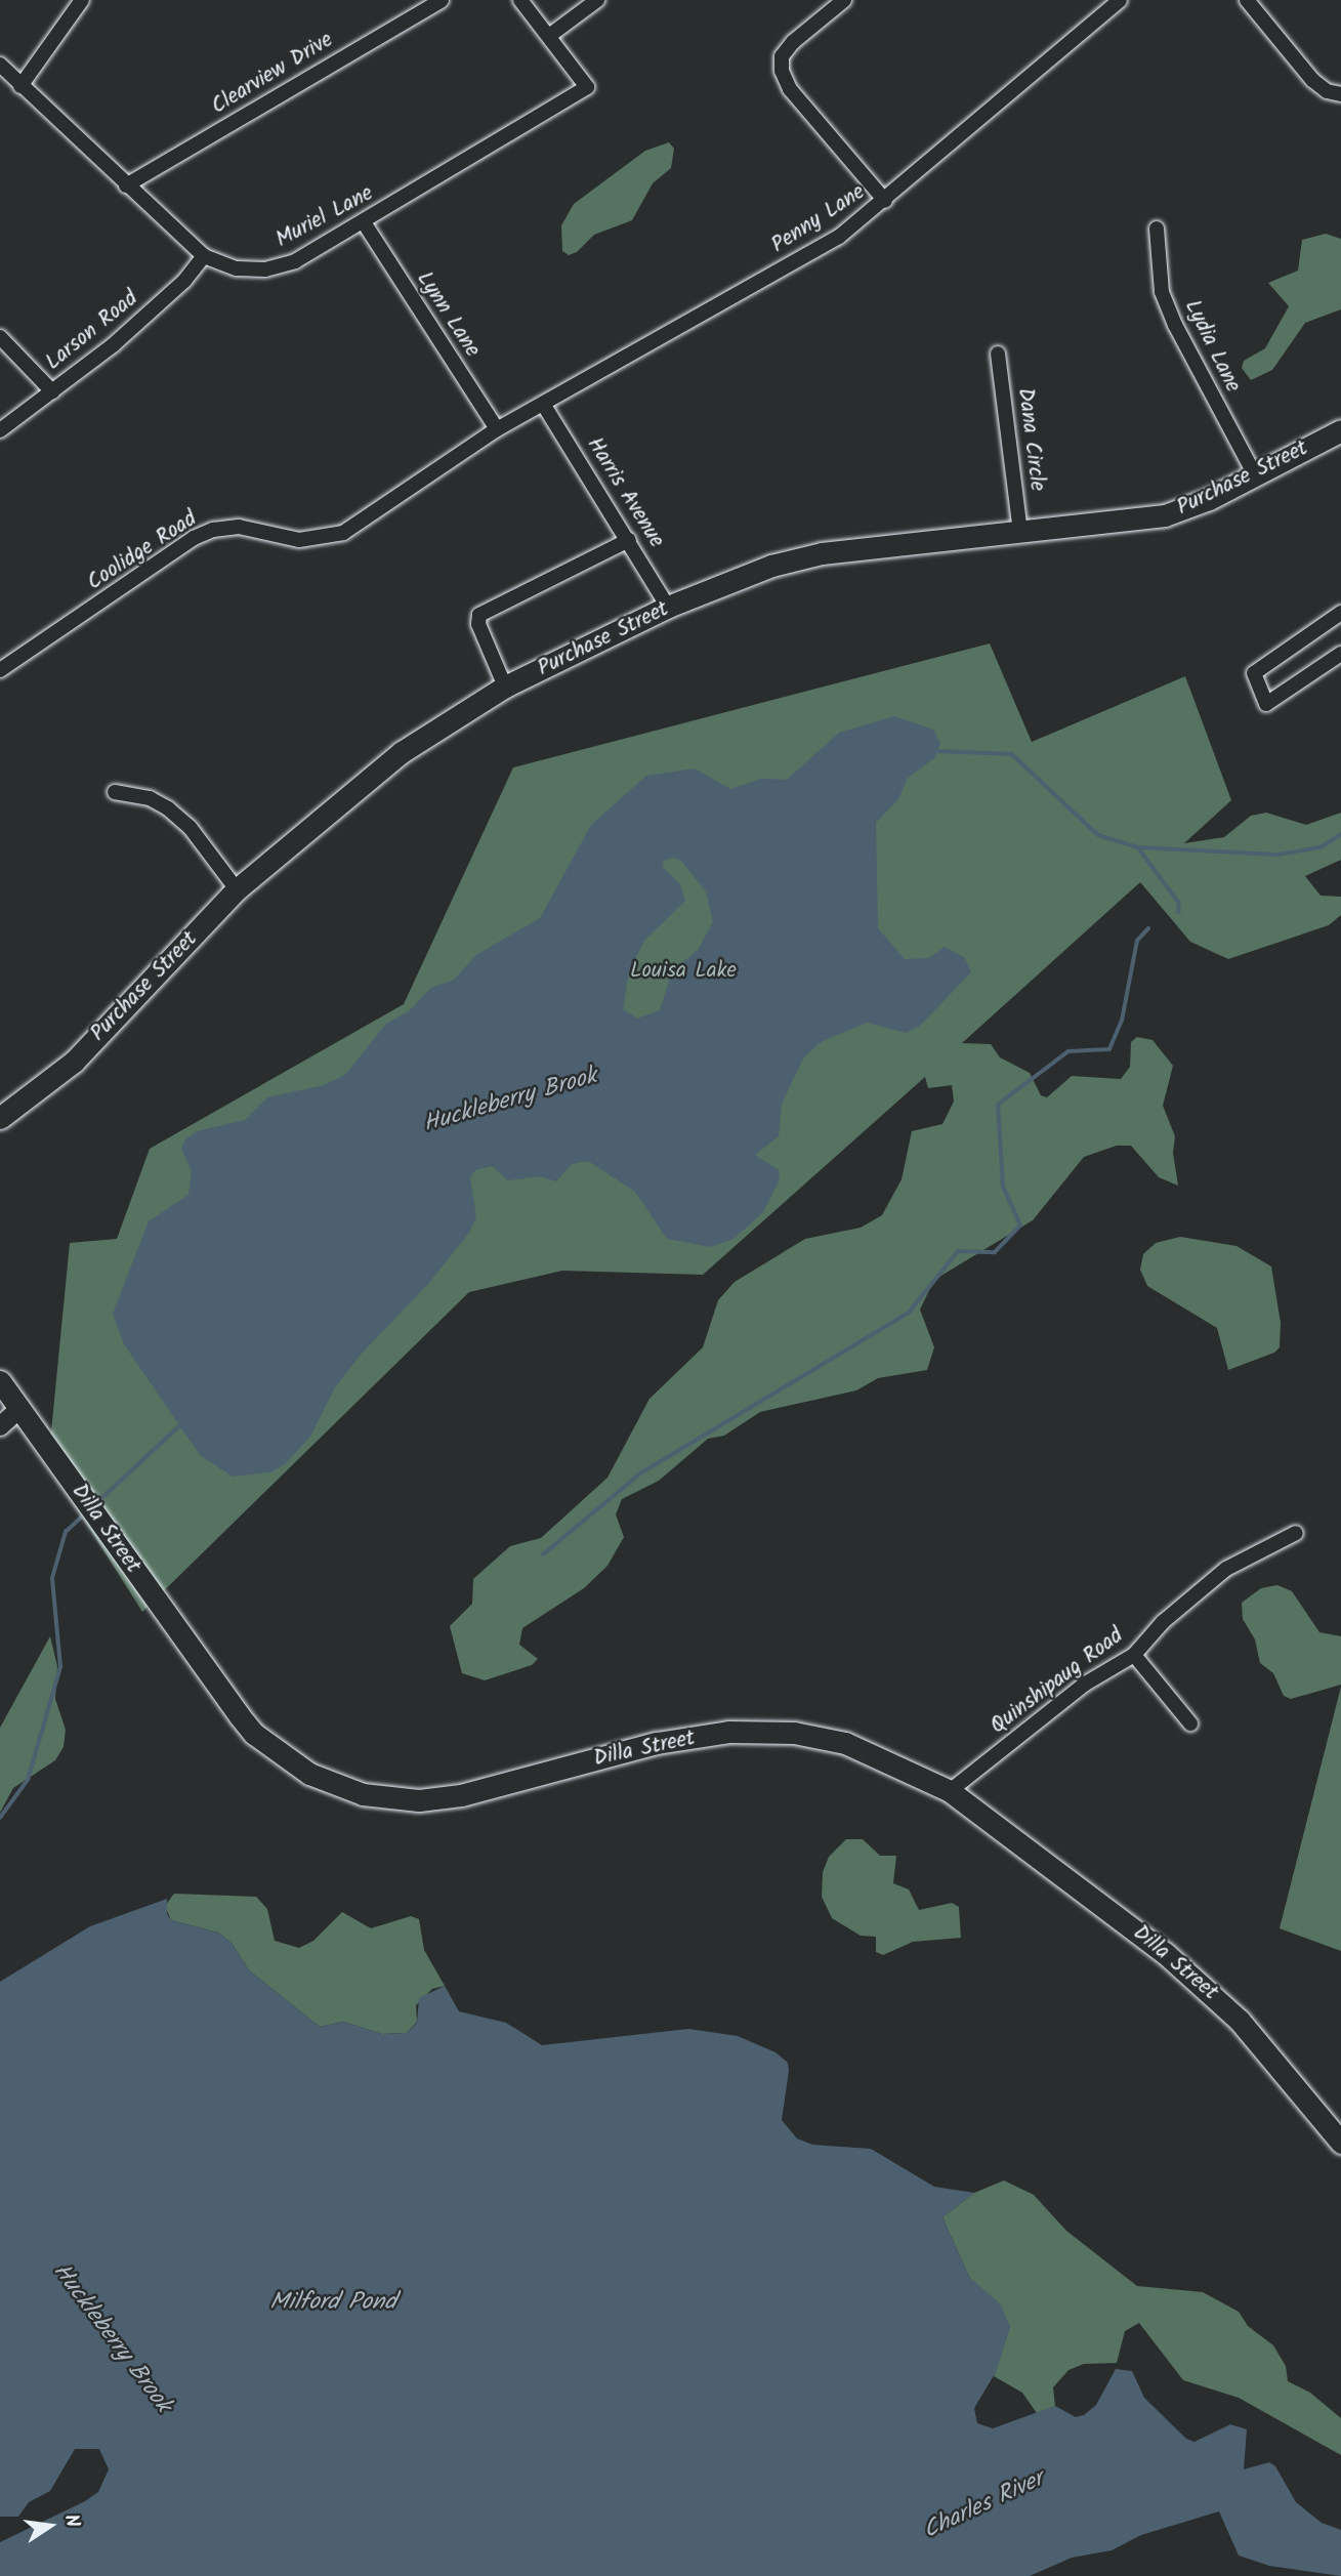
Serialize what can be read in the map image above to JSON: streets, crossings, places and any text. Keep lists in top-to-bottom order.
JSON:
{
  "streets": {
    "main road": ["Purchase Street", "Dilla Street"],
    "street": [
      "Clearview Drive",
      "Muriel Lane",
      "Penny Lane",
      "Lynn Lane",
      "Larson Road",
      "Lydia Lane",
      "Dana Circle",
      "Harris Avenue",
      "Coolidge Road",
      "Quinshipaug Road"
    ]
  },
  "crossings": [
    ["Clearview Drive", "Muriel Lane"],
    ["Muriel Lane", "Lynn Lane"],
    ["Muriel Lane", "Larson Road"],
    ["Penny Lane", "Harris Avenue"],
    ["Penny Lane", "Coolidge Road"],
    ["Lynn Lane", "Coolidge Road"],
    ["Lydia Lane", "Purchase Street"],
    ["Dana Circle", "Purchase Street"],
    ["Purchase Street", "Harris Avenue"],
    ["Harris Avenue", "Coolidge Road"],
    ["Dilla Street", "Quinshipaug Road"]
  ],
  "water": ["Huckleberry Brook", "Milford Pond", "Charles River"],
  "parks": ["Louisa Lake"],
  "north": "right"
}
